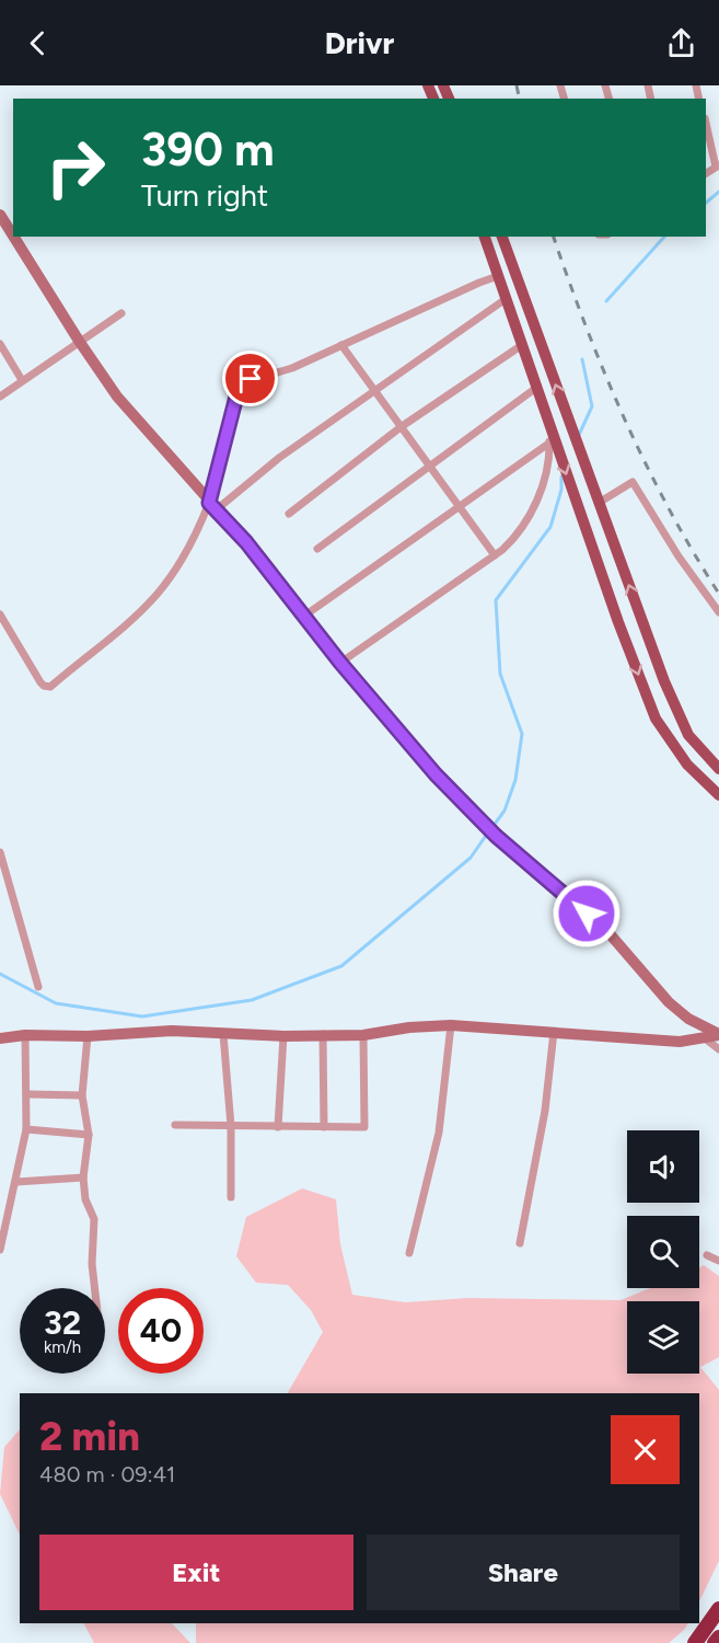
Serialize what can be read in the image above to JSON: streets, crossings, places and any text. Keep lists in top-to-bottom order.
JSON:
{
  "page": {
    "header": "Drivr",
    "turn": ["390 m", "Turn right"],
    "speed": "32 km/h",
    "limit": "40",
    "heading": ["2 min", "480 m · 09:41"],
    "buttons": ["Exit", "Share"]
  }
}
